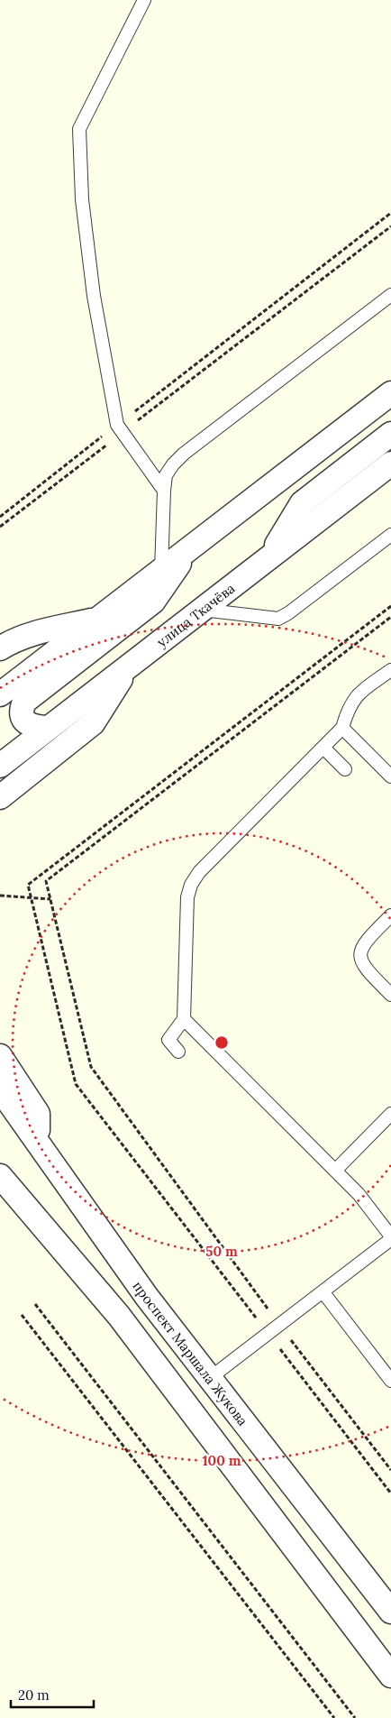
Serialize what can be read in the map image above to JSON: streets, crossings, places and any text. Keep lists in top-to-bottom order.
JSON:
{
  "streets": {
    "street": ["улица Ткачёва", "проспект Маршала Жукова"]
  },
  "scale_bar": "20 m",
  "rings": ["50 m", "100 m"]
}
